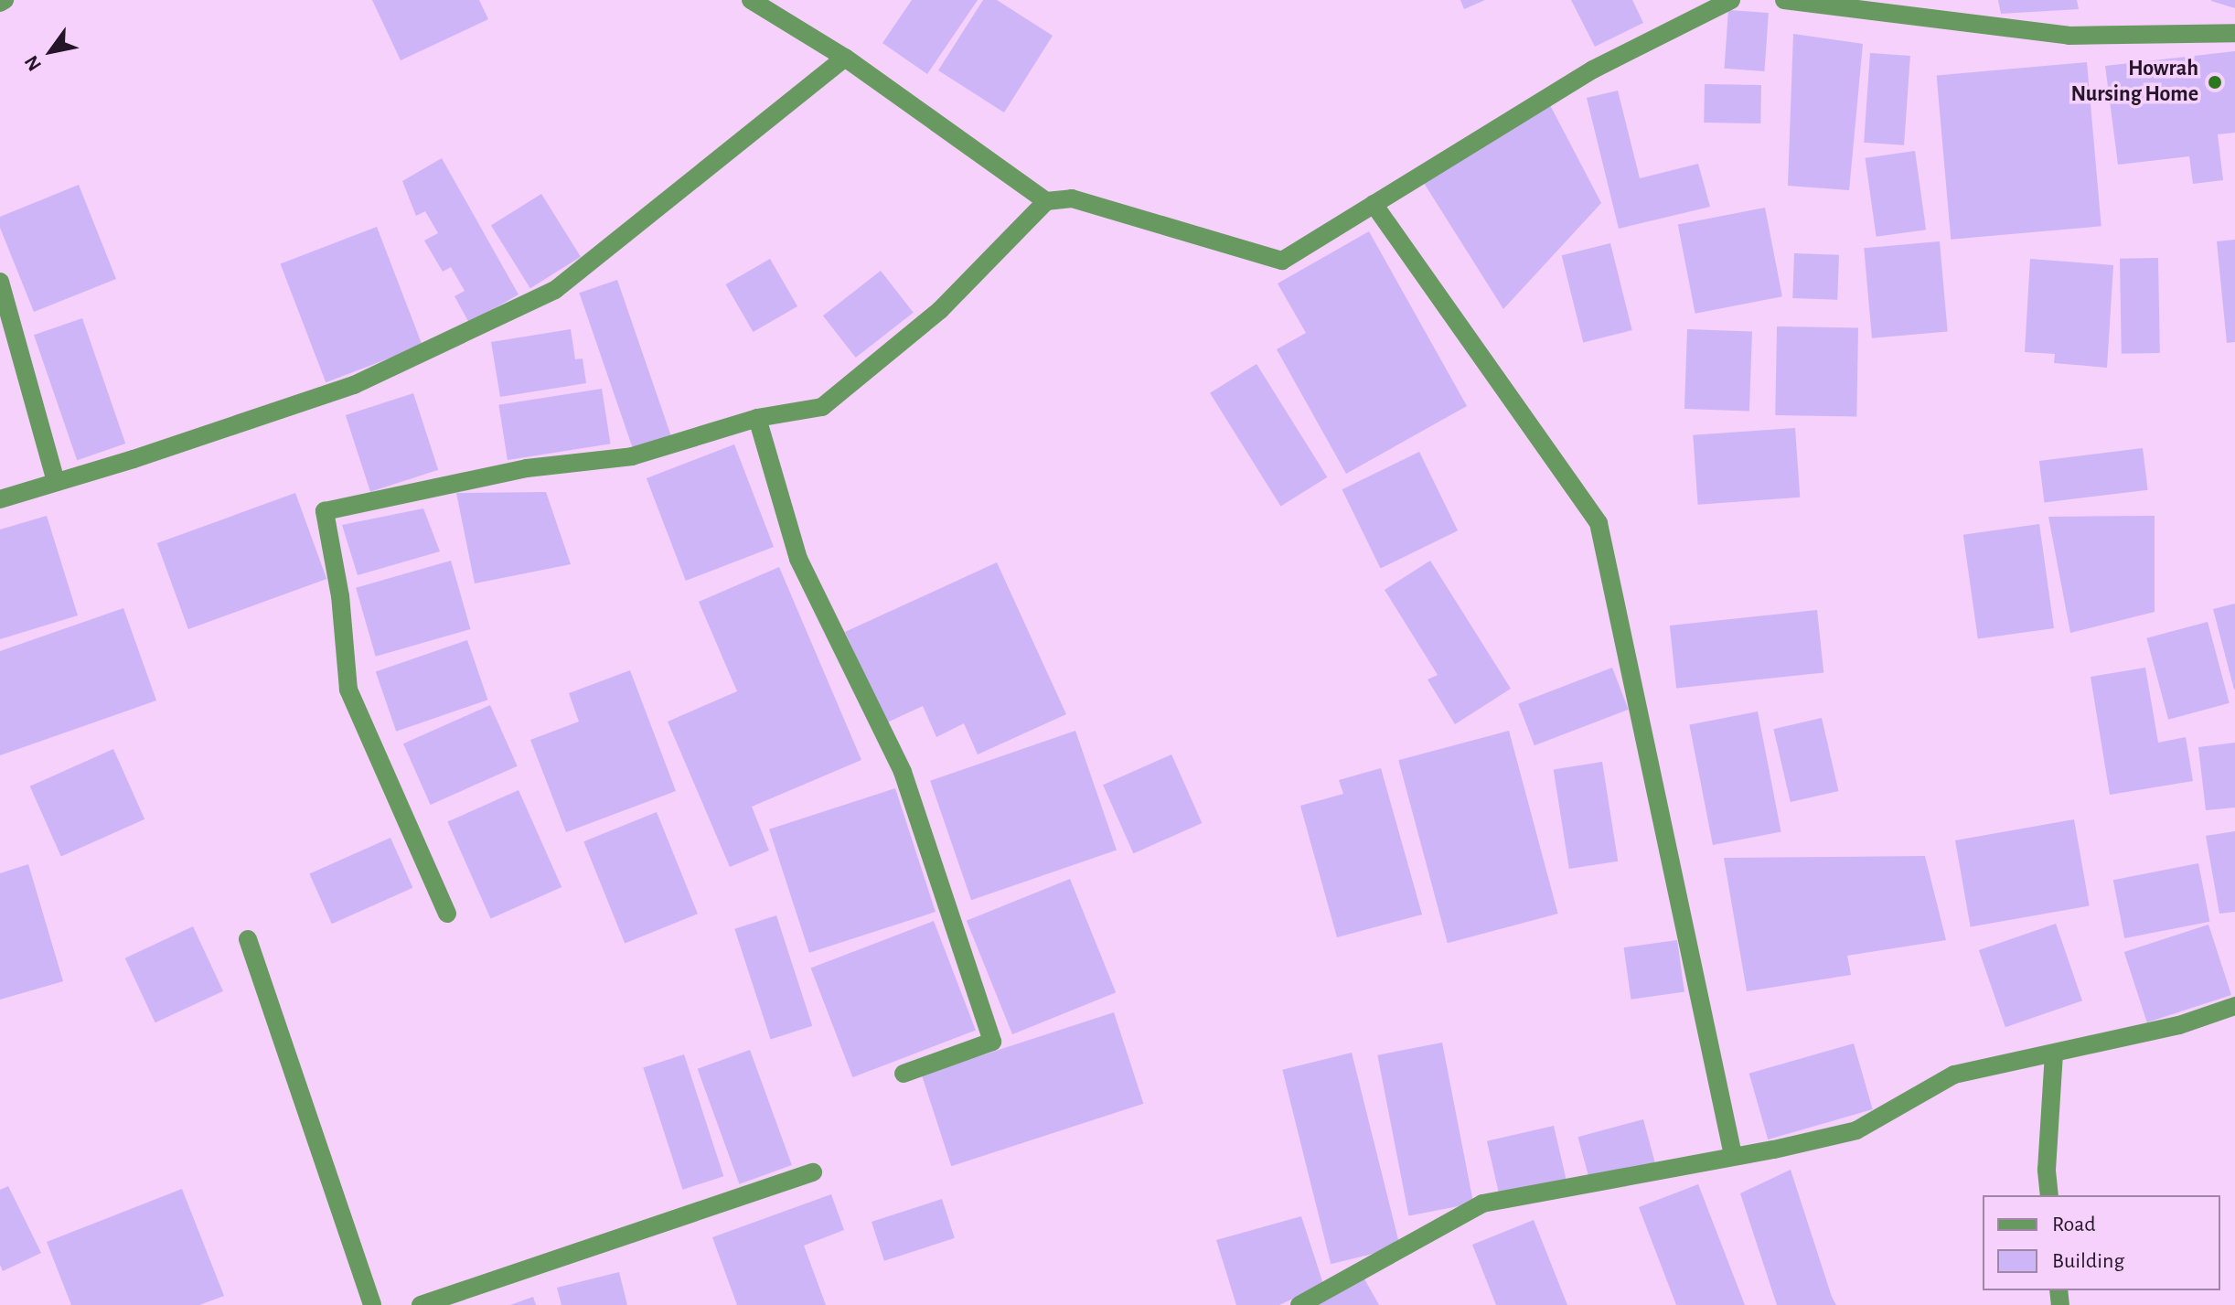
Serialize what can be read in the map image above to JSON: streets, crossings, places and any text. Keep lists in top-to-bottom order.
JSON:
{
  "places": ["Howrah Nursing Home"],
  "legend": ["Road", "Building"],
  "north": "bottom left"
}
